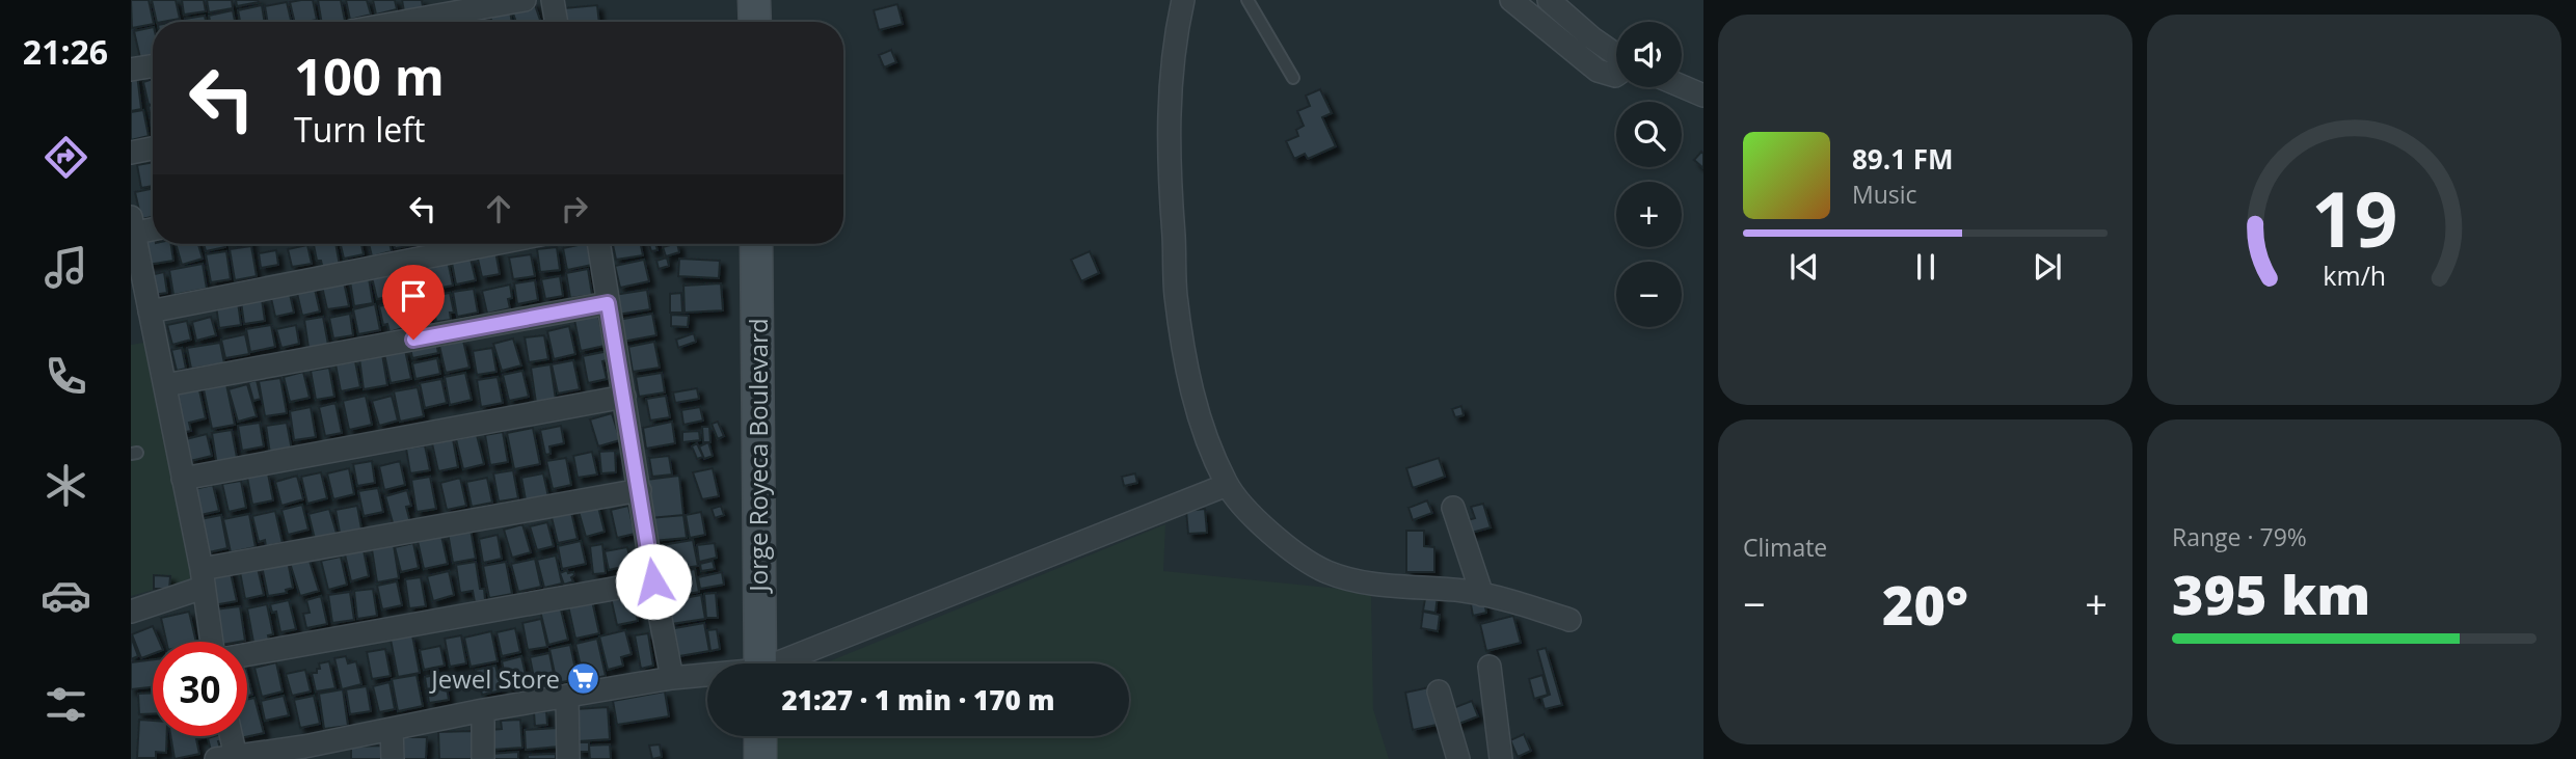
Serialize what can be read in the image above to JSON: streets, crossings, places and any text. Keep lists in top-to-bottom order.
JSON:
{
  "streets": {
    "street": ["Jorge Royeca Boulevard"]
  },
  "places": {
    "supermarket": ["Jewel Store"]
  },
  "page": {
    "tabs": "21:26",
    "map_buttons": ["+", "−"],
    "turn": ["100 m", "Turn left"],
    "song": ["89.1 FM", "Music"],
    "tile": [
      "Climate",
      ["Range · 79%", "395 km"]
    ],
    "heat": ["−", "20°", "+"],
    "limit": "30",
    "trip": "21:27 · 1 min · 170 m",
    "gauge": ["19", "km/h"]
  }
}
